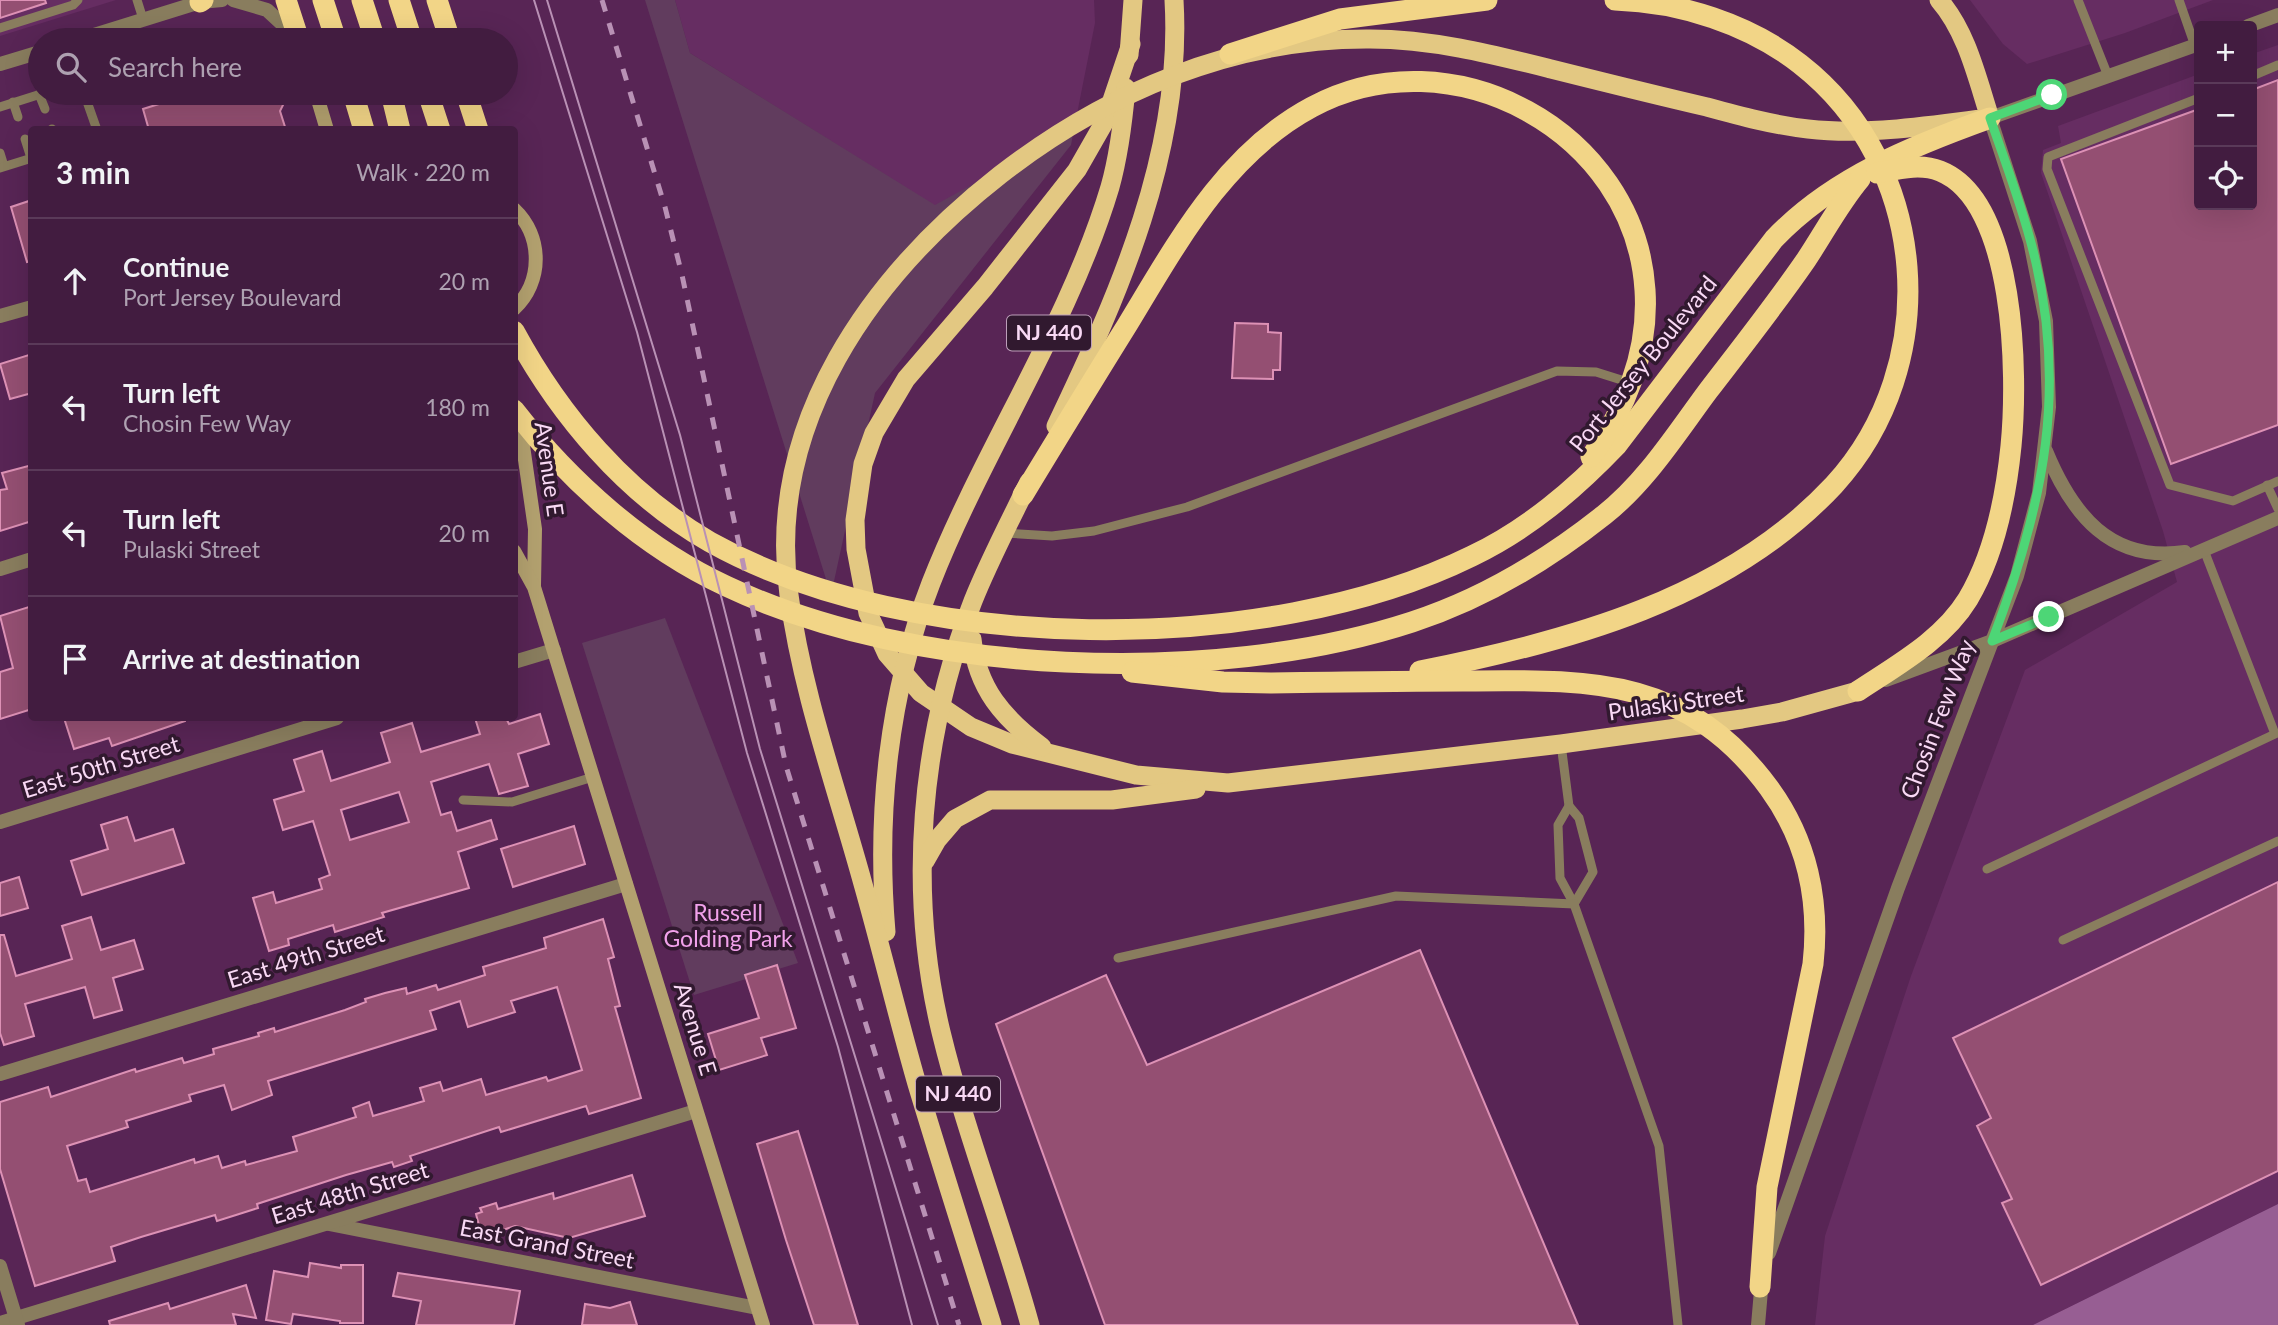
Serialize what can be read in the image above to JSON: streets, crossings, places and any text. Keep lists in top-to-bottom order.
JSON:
{
  "streets": {
    "highway": ["NJ 440", "Port Jersey Boulevard", "Pulaski Street"],
    "main road": ["Avenue E"],
    "street": [
      "Chosin Few Way",
      "East 50th Street",
      "East 49th Street",
      "East 48th Street",
      "East Grand Street"
    ]
  },
  "crossings": [
    ["NJ 440", "Pulaski Street"],
    ["Port Jersey Boulevard", "Chosin Few Way"],
    ["Avenue E", "East 49th Street"],
    ["Avenue E", "East 48th Street"],
    ["Avenue E", "East Grand Street"],
    ["Pulaski Street", "Chosin Few Way"],
    ["East 48th Street", "East Grand Street"]
  ],
  "parks": ["Russell Golding Park"],
  "page": {
    "map_buttons": ["+", "−"],
    "search": "Search here",
    "heading": ["3 min", "Walk · 220 m"],
    "list": [
      ["Continue", "Port Jersey Boulevard", "20 m"],
      ["Turn left", "Chosin Few Way", "180 m"],
      ["Turn left", "Pulaski Street", "20 m"],
      "Arrive at destination"
    ]
  }
}
